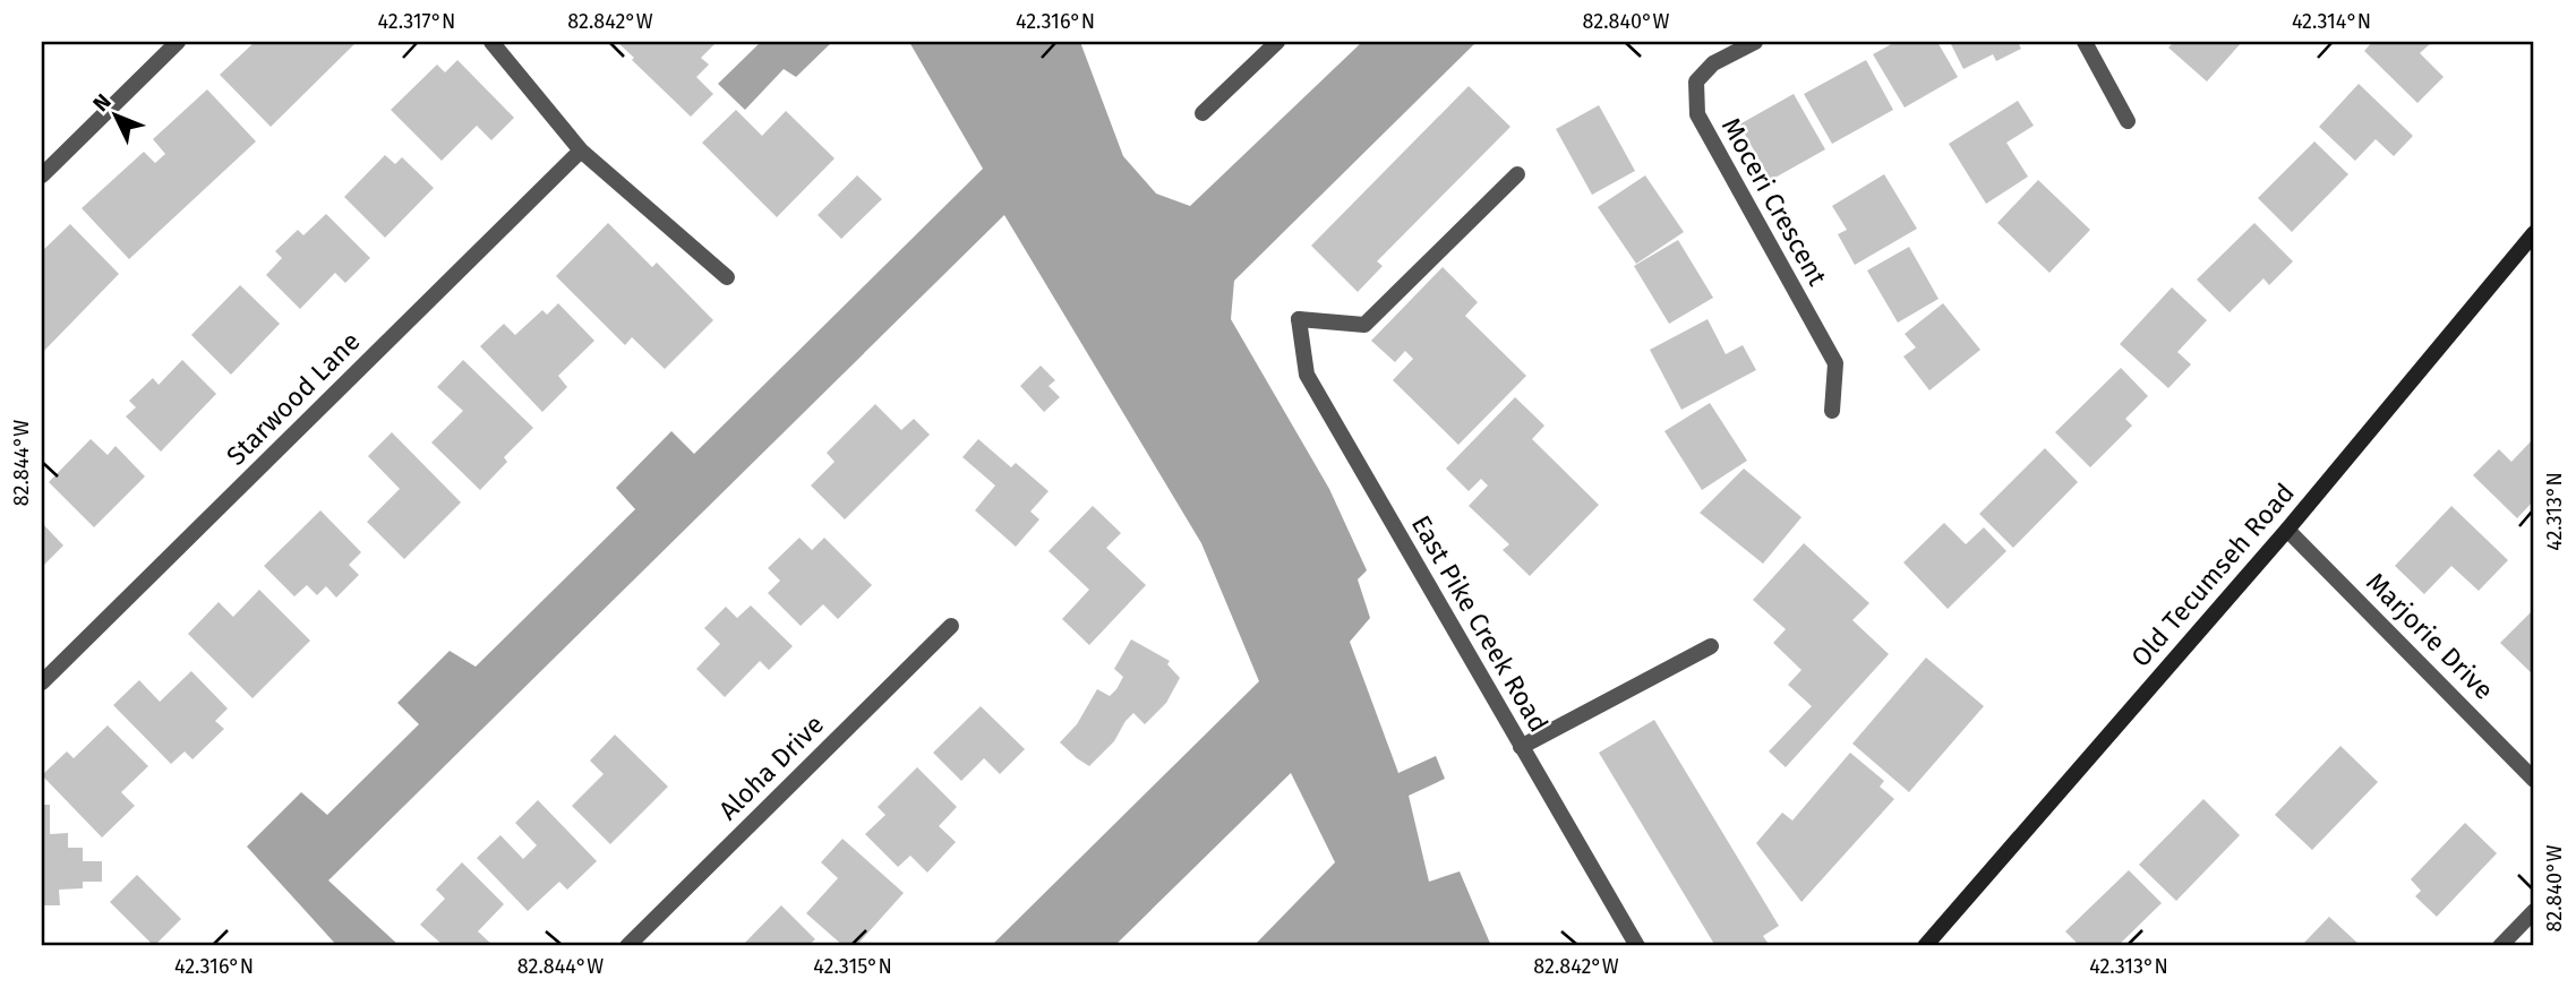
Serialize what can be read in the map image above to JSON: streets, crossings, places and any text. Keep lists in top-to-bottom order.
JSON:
{
  "streets": {
    "main road": ["Old Tecumseh Road"],
    "street": [
      "Moceri Crescent",
      "Starwood Lane",
      "East Pike Creek Road",
      "Marjorie Drive",
      "Aloha Drive"
    ]
  },
  "crossings": [
    ["Old Tecumseh Road", "Marjorie Drive"]
  ],
  "north": "top left",
  "coordinates": [
    "42.317°N",
    "82.842°W",
    "42.316°N",
    "82.840°W",
    "42.314°N",
    "82.844°W",
    "42.313°N",
    "42.315°N"
  ]
}
